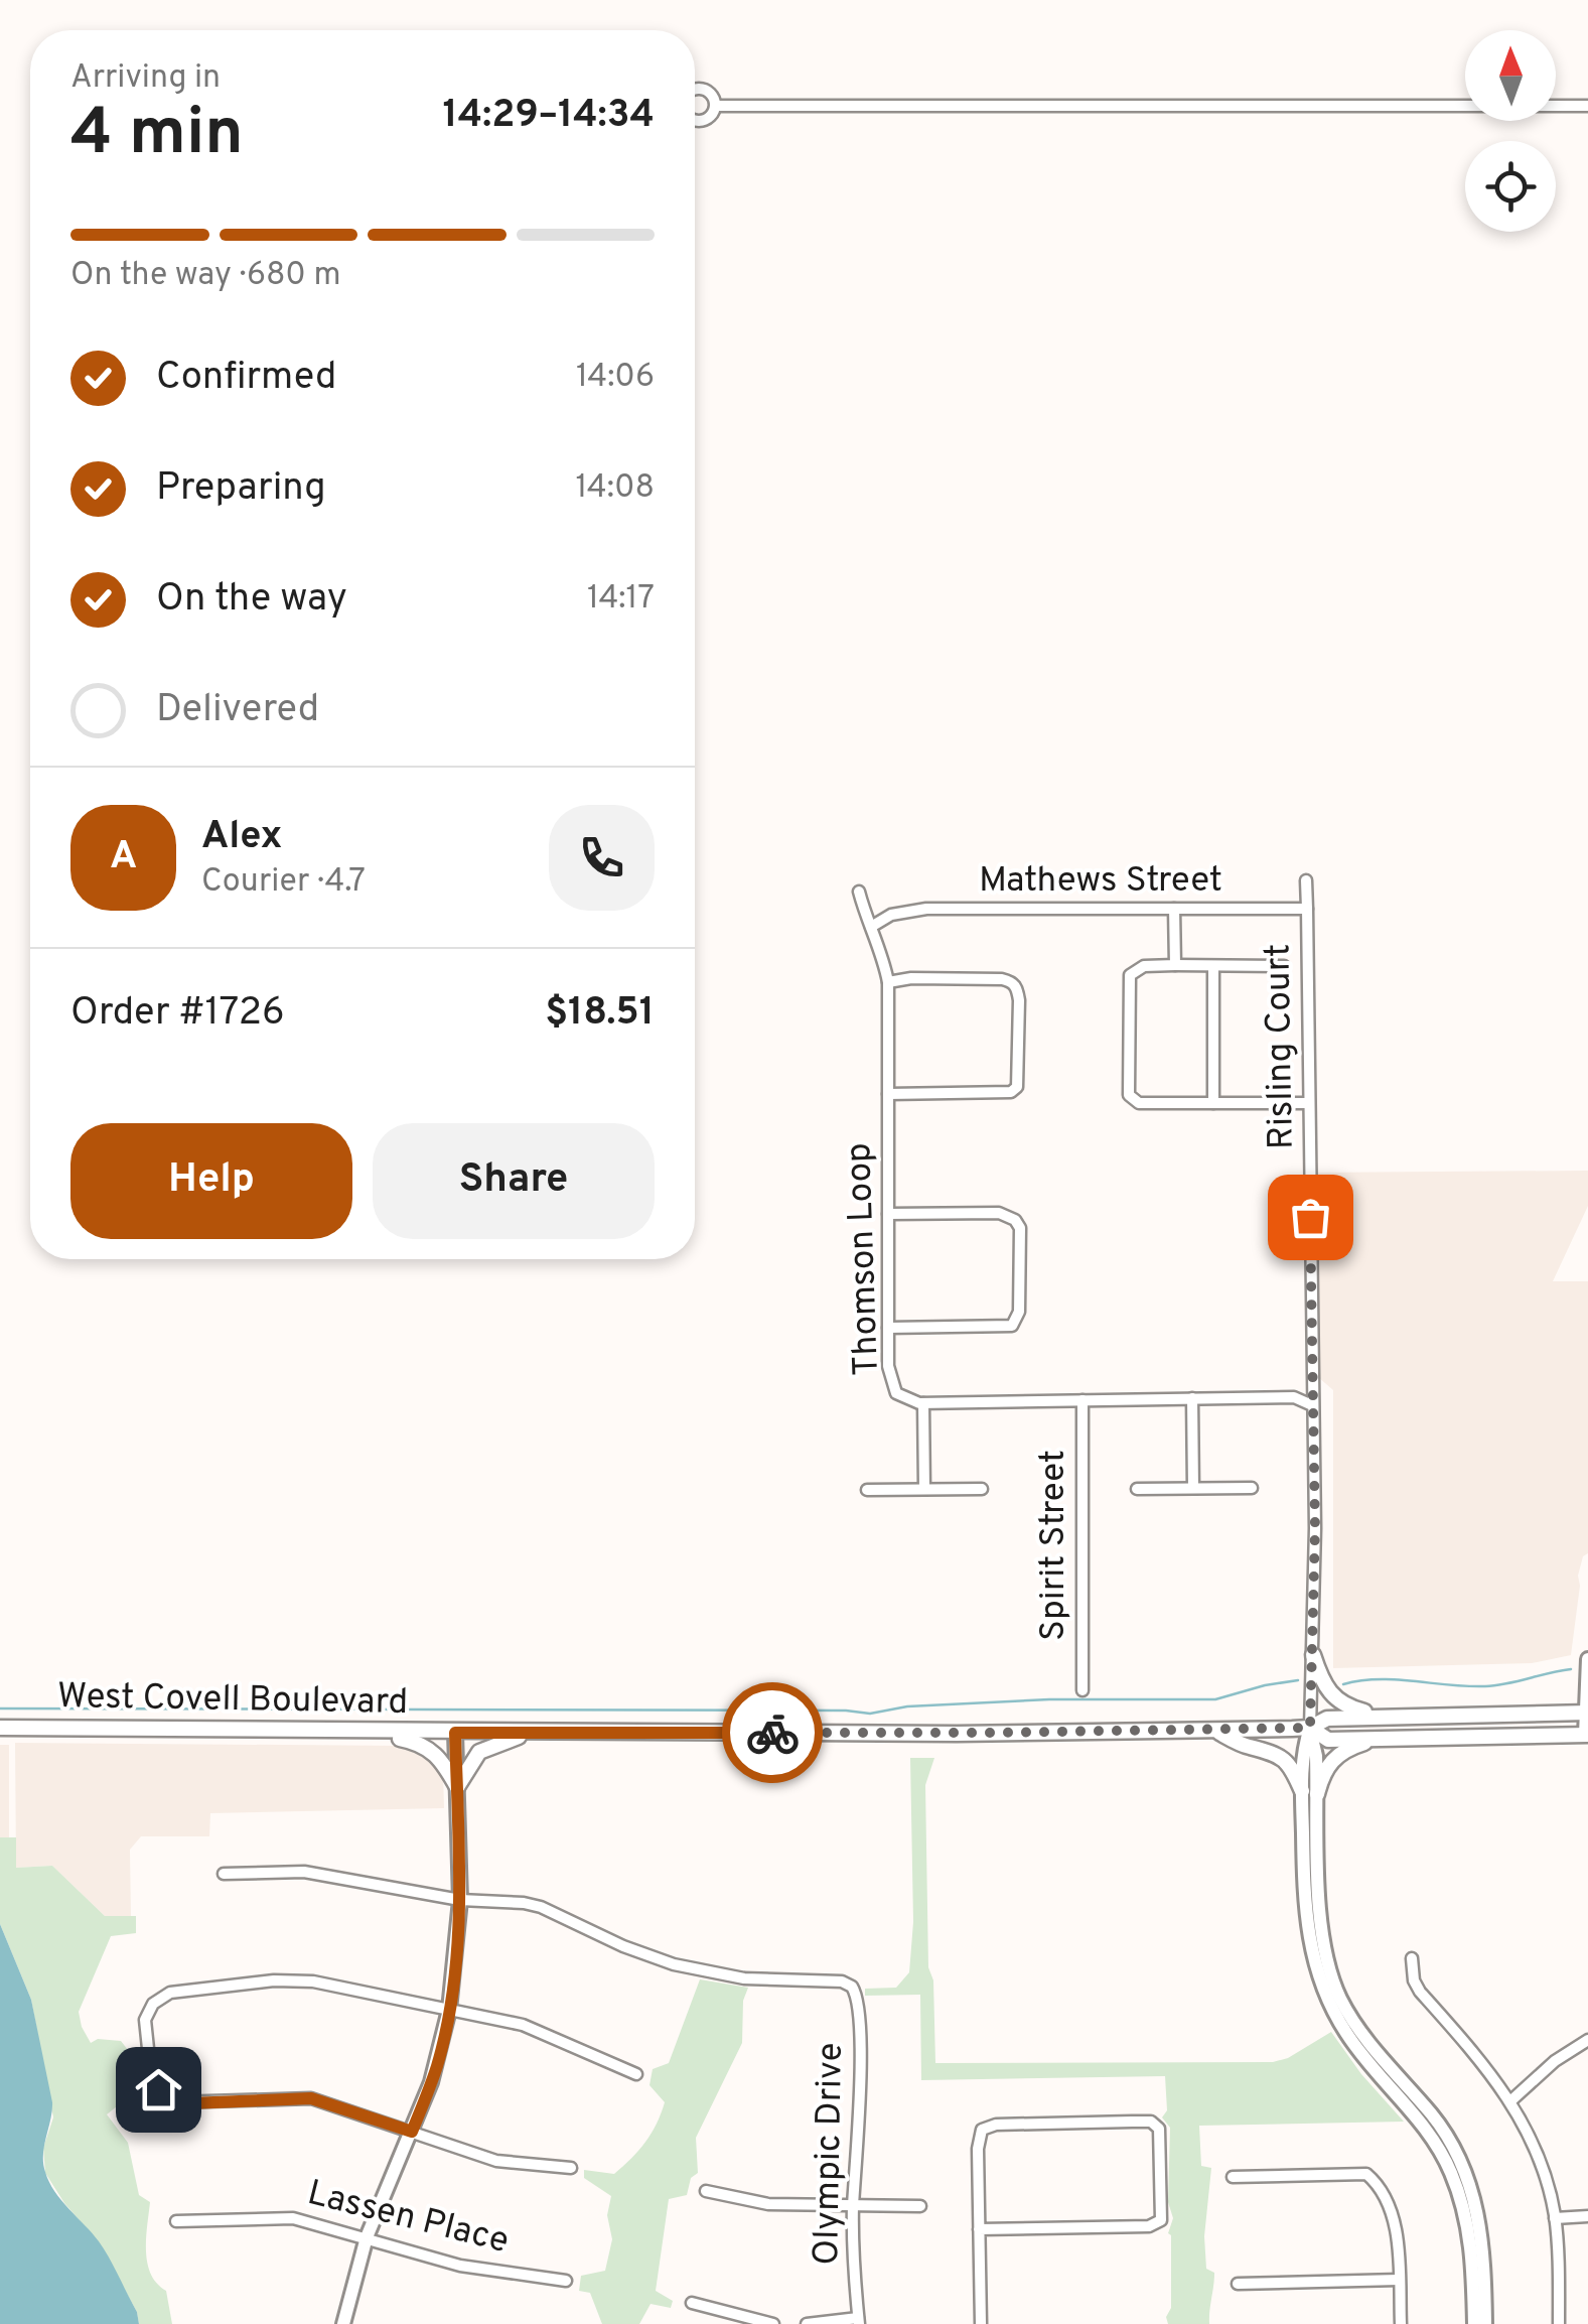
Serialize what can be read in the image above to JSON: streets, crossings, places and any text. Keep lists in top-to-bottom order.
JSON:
{
  "streets": {
    "main road": ["West Covell Boulevard"],
    "street": [
      "Mathews Street",
      "Risling Court",
      "Thomson Loop",
      "Spirit Street",
      "Olympic Drive",
      "Lassen Place"
    ]
  },
  "crossings": [
    ["Mathews Street", "Risling Court"],
    ["Mathews Street", "Thomson Loop"],
    ["Risling Court", "Thomson Loop"],
    ["Risling Court", "West Covell Boulevard"],
    ["Thomson Loop", "Spirit Street"]
  ],
  "north": "top",
  "page": {
    "heading": ["4 min", "Arriving in", "14:29–14:34"],
    "panel": [
      "Alex",
      "Courier · 4.7",
      "Order #1726",
      "$18.51"
    ],
    "bar": "On the way · 680 m",
    "list": [
      ["Confirmed", "14:06"],
      ["Preparing", "14:08"],
      ["On the way", "14:17"],
      "Delivered"
    ],
    "round": "A",
    "buttons": ["Help", "Share"]
  }
}
